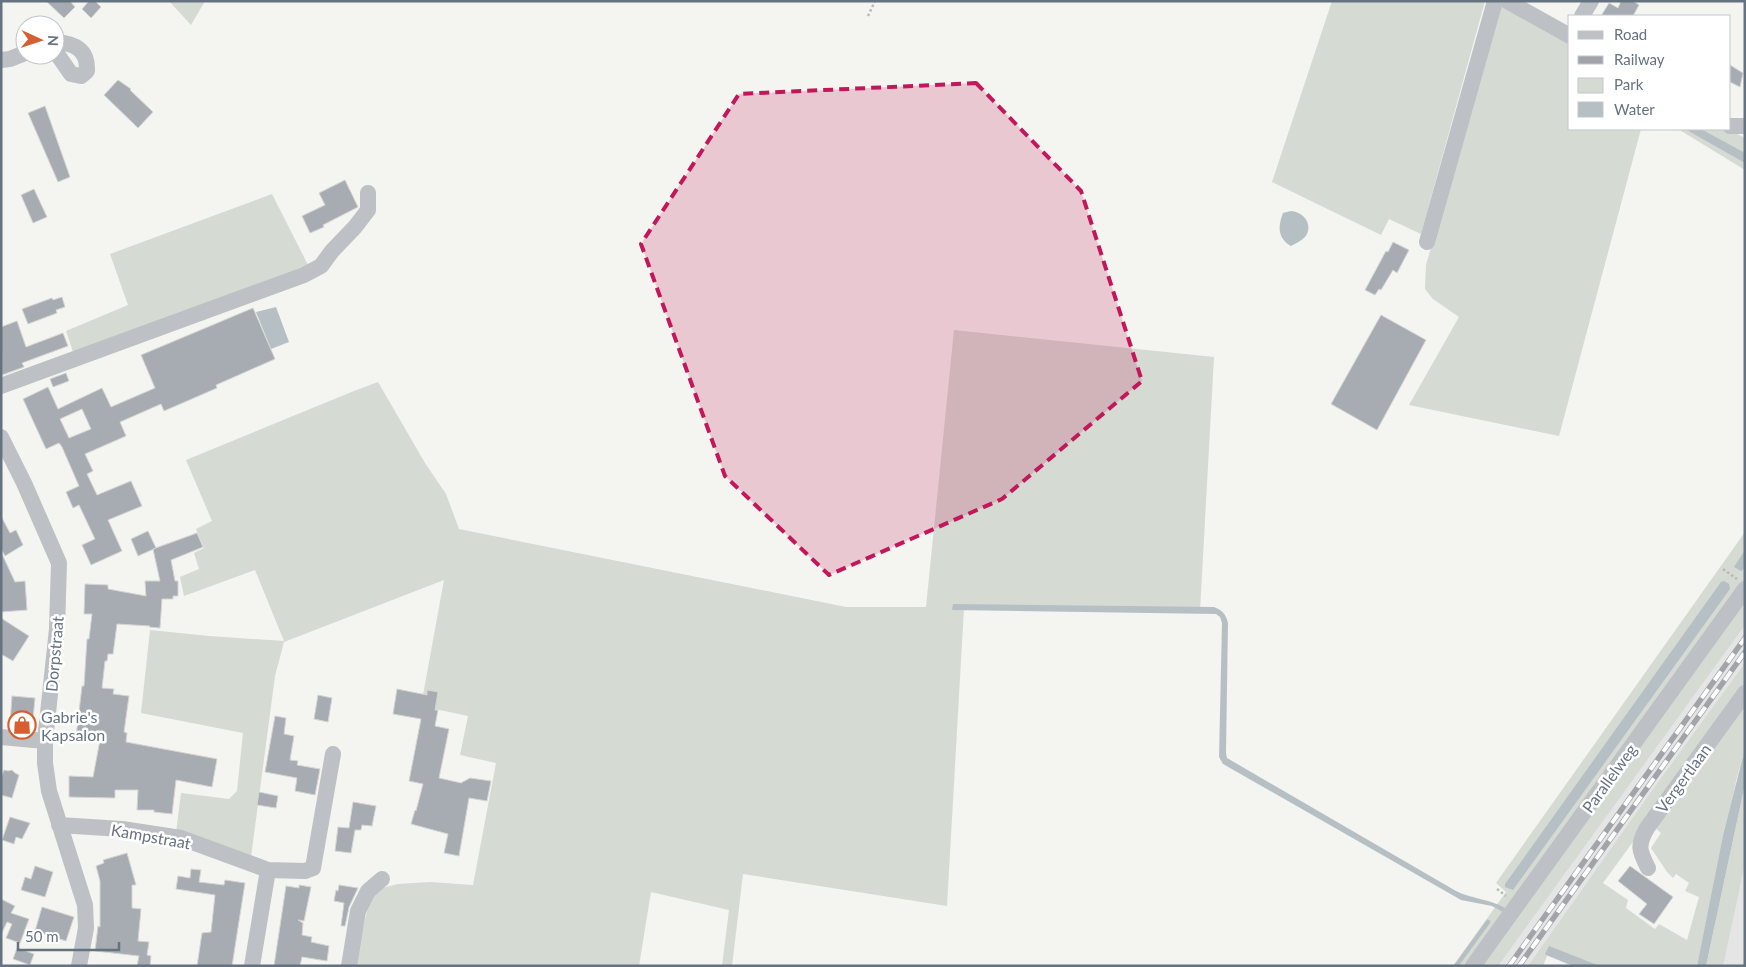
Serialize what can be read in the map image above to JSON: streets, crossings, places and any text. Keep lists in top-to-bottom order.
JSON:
{
  "streets": {
    "street": [
      "Dorpstraat",
      "Parallelweg",
      "Vergertlaan",
      "Kampstraat"
    ]
  },
  "crossings": [
    ["Dorpstraat", "Kampstraat"]
  ],
  "places": {
    "shop": ["Gabrie's Kapsalon"]
  },
  "legend": [
    "Road",
    "Railway",
    "Park",
    "Water"
  ],
  "scale_bar": "50 m",
  "north": "right"
}
